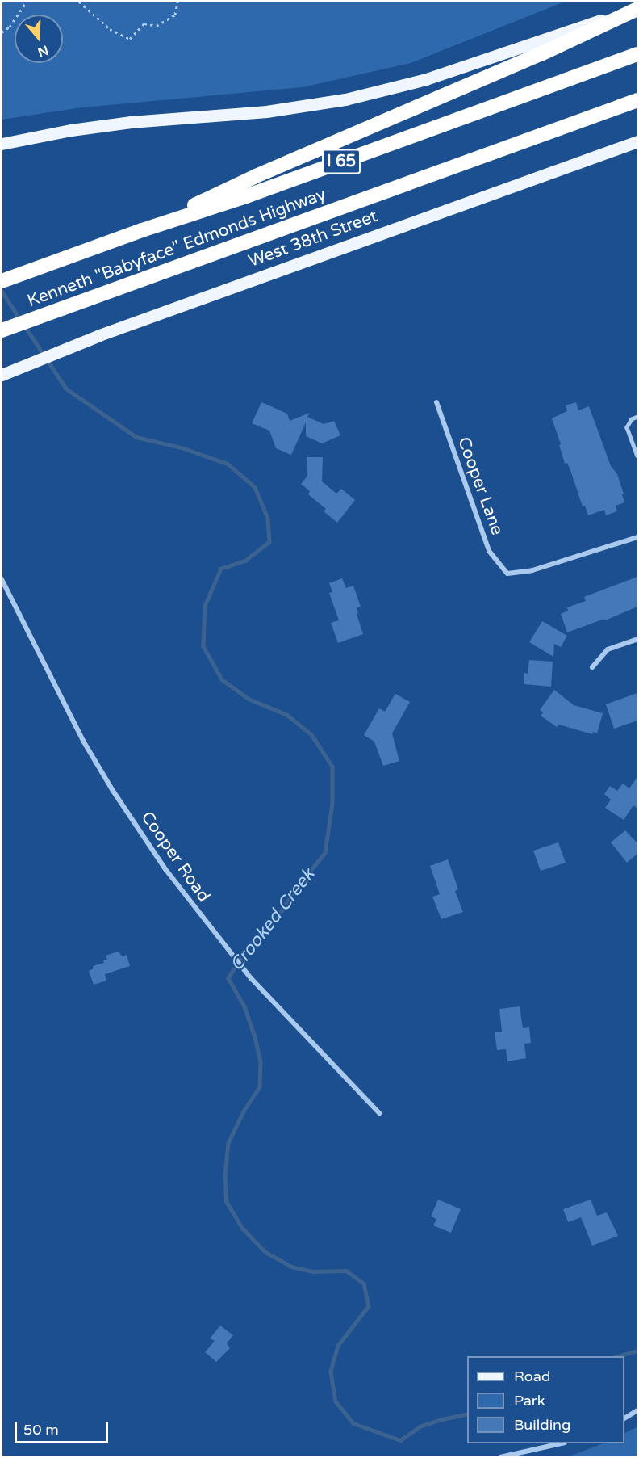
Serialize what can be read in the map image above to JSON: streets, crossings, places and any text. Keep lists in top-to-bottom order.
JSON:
{
  "streets": {
    "highway": ["I 65", "Kenneth \"Babyface\" Edmonds Highway"],
    "main road": ["West 38th Street"],
    "street": ["Cooper Lane", "Cooper Road"]
  },
  "water": ["Crooked Creek"],
  "legend": ["Road", "Park", "Building"],
  "scale_bar": "50 m",
  "north": "bottom"
}
